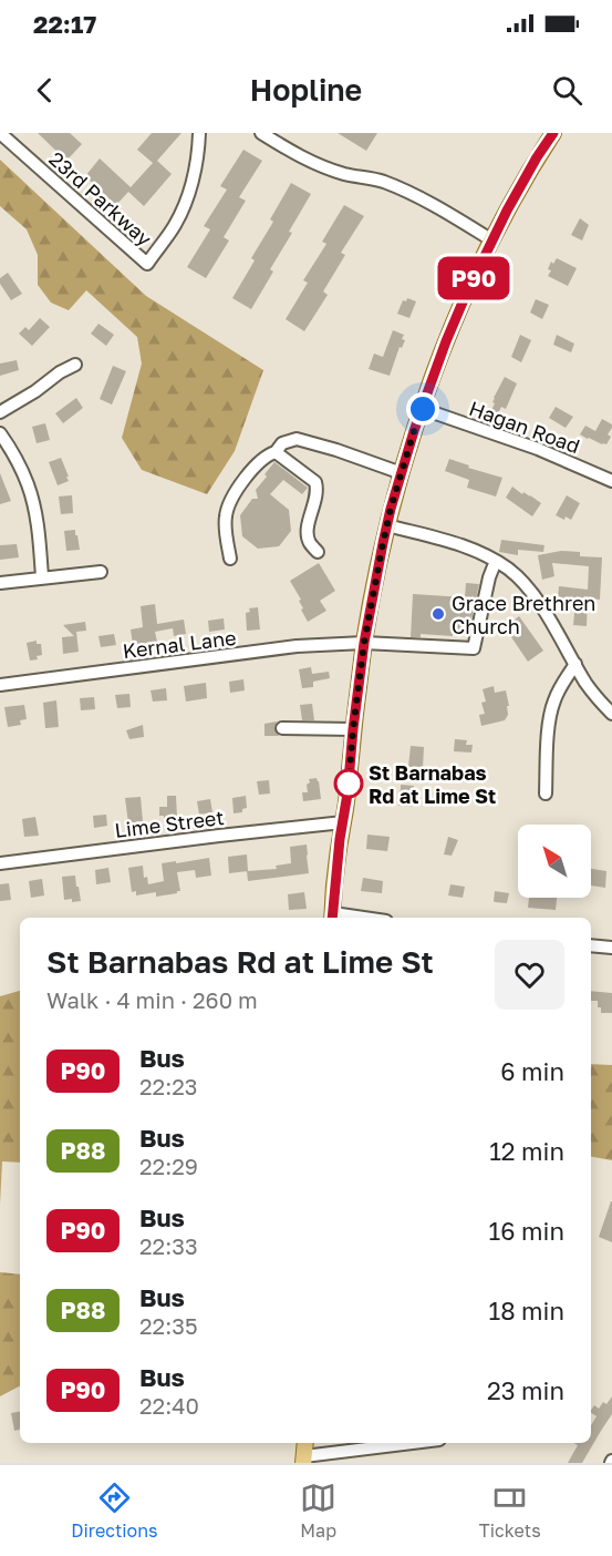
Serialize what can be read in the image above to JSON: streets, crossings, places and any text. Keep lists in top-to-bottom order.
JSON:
{
  "streets": {
    "street": [
      "23rd Parkway",
      "Hagan Road",
      "Kernal Lane",
      "Lime Street"
    ]
  },
  "places": ["Grace Brethren Church", "St Barnabas Rd at Lime St"],
  "lines": ["bus line P90"],
  "north": "top left",
  "page": {
    "status": "22:17",
    "header": "Hopline",
    "on_map": "P90",
    "heading": ["St Barnabas Rd at Lime St", "Walk · 4 min · 260 m"],
    "list": [
      {
        "mark": "P90",
        "name": "Bus",
        "note": "22:23",
        "value": "6 min"
      },
      {
        "mark": "P88",
        "name": "Bus",
        "note": "22:29",
        "value": "12 min"
      },
      {
        "mark": "P90",
        "name": "Bus",
        "note": "22:33",
        "value": "16 min"
      },
      {
        "mark": "P88",
        "name": "Bus",
        "note": "22:35",
        "value": "18 min"
      },
      {
        "mark": "P90",
        "name": "Bus",
        "note": "22:40",
        "value": "23 min"
      }
    ],
    "tabs": ["Directions", "Map", "Tickets"]
  }
}
